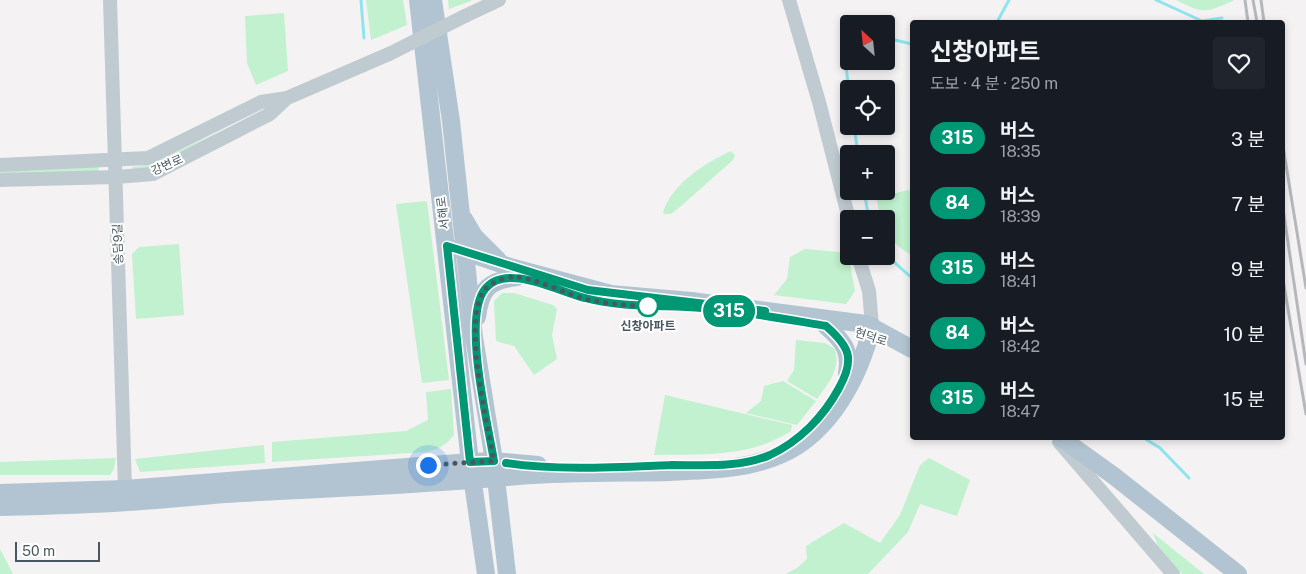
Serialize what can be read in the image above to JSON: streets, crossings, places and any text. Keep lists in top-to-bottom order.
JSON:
{
  "streets": {
    "main road": ["서해로", "현덕로"],
    "street": ["강변로", "송담9길"]
  },
  "crossings": [
    ["강변로", "송담9길"],
    ["서해로", "현덕로"]
  ],
  "places": ["신창아파트"],
  "lines": ["bus line 315"],
  "scale_bar": "50 m",
  "north": "top left",
  "page": {
    "on_map": "315",
    "map_buttons": ["+", "−"],
    "heading": ["신창아파트", "도보 · 4 분 · 250 m"],
    "list": [
      {
        "mark": "315",
        "name": "버스",
        "note": "18:35",
        "value": "3 분"
      },
      {
        "mark": "84",
        "name": "버스",
        "note": "18:39",
        "value": "7 분"
      },
      {
        "mark": "315",
        "name": "버스",
        "note": "18:41",
        "value": "9 분"
      },
      {
        "mark": "84",
        "name": "버스",
        "note": "18:42",
        "value": "10 분"
      },
      {
        "mark": "315",
        "name": "버스",
        "note": "18:47",
        "value": "15 분"
      }
    ],
    "scale": "50 m"
  }
}
